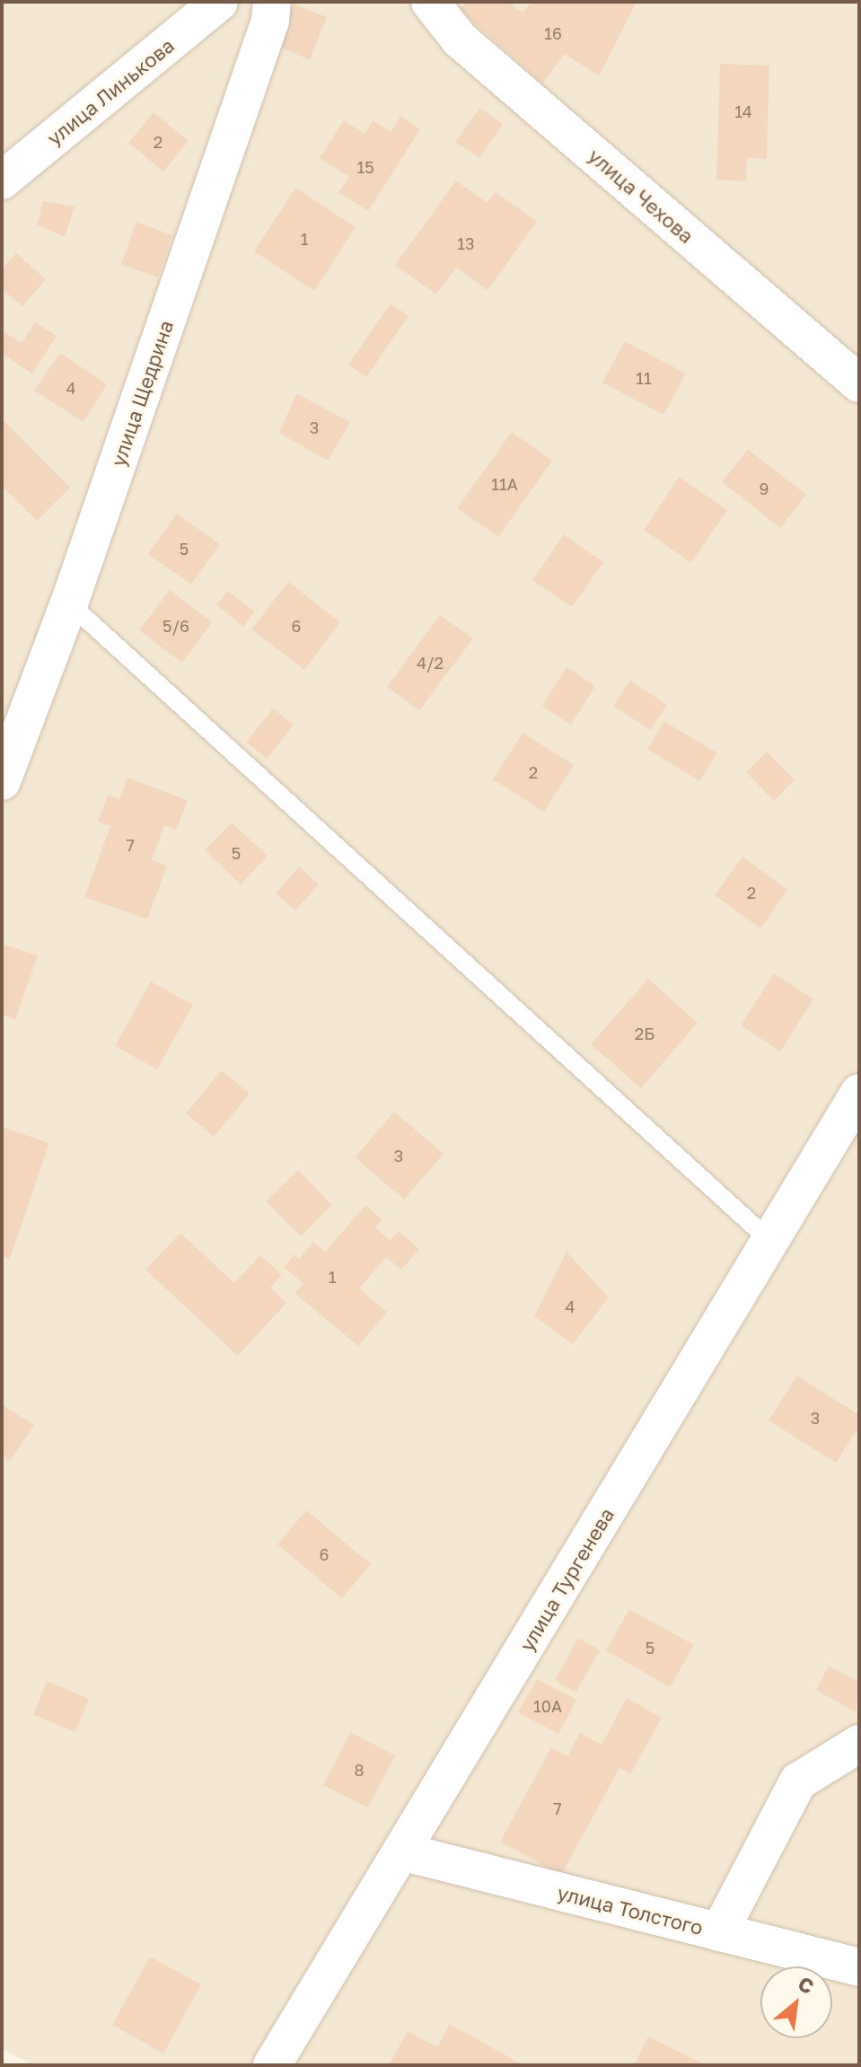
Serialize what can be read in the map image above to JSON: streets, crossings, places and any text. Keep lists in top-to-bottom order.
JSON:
{
  "streets": {
    "street": [
      "улица Линькова",
      "улица Чехова",
      "улица Щедрина",
      "улица Тургенева",
      "улица Толстого"
    ]
  },
  "crossings": [
    ["улица Тургенева", "улица Толстого"]
  ],
  "house_numbers": [
    "16",
    "14",
    "2",
    "15",
    "1",
    "13",
    "11",
    "4",
    "3",
    "11А",
    "9",
    "5",
    "5/6",
    "6",
    "4/2",
    "2",
    "7",
    "5",
    "2",
    "2Б",
    "3",
    "1",
    "4",
    "3",
    "6",
    "5",
    "10А",
    "8",
    "7"
  ],
  "north": "top right"
}
